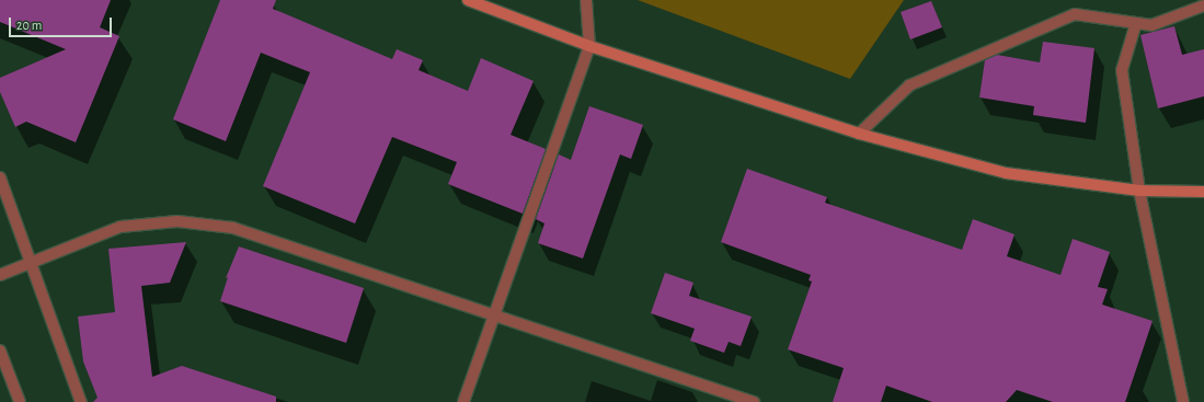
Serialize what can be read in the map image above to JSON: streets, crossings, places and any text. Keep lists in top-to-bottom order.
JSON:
{
  "scale_bar": "20 m"
}
